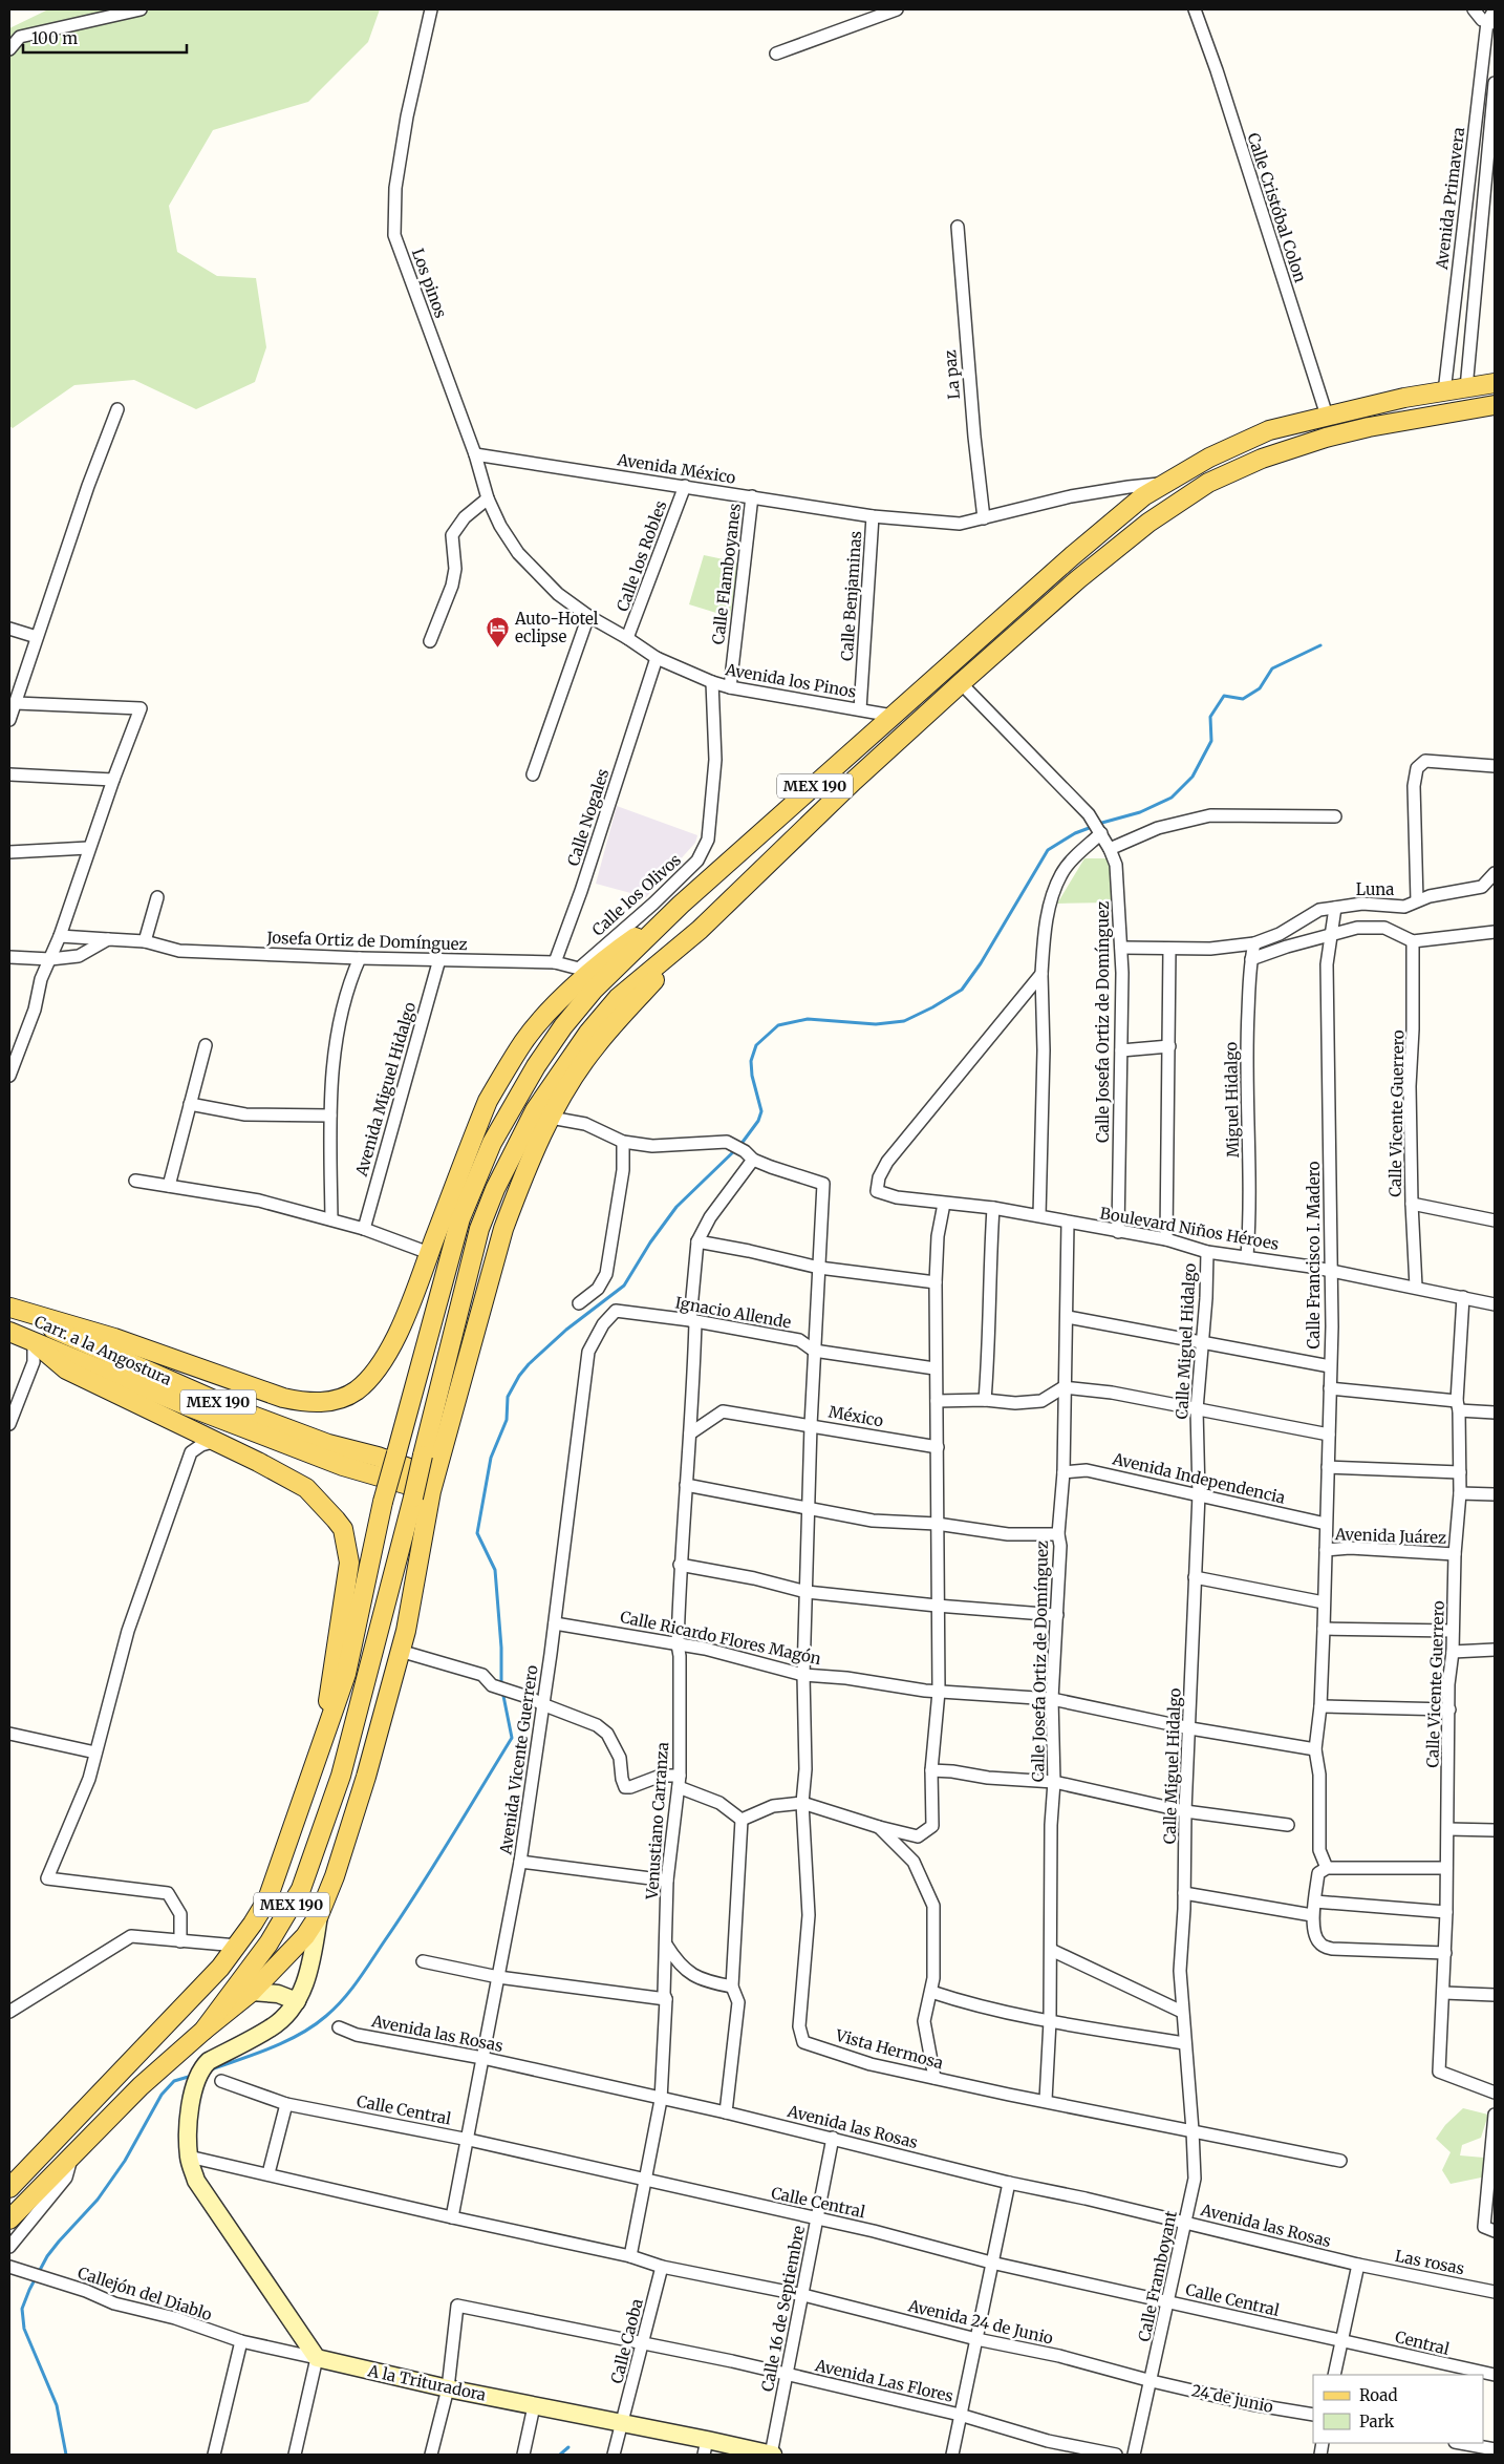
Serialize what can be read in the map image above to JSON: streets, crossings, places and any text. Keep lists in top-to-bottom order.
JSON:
{
  "streets": {
    "main road": ["MEX 190", "Carr. a la Angostura"],
    "street": [
      "Avenida Primavera",
      "Calle Cristóbal Colon",
      "Los pinos",
      "La paz",
      "Avenida México",
      "Calle los Robles",
      "Calle Flamboyanes",
      "Calle Benjaminas",
      "Avenida los Pinos",
      "Calle Nogales",
      "Luna",
      "Calle los Olivos",
      "Josefa Ortiz de Domínguez",
      "Calle Josefa Ortiz de Domínguez",
      "Avenida Miguel Hidalgo",
      "Miguel Hidalgo",
      "Calle Vicente Guerrero",
      "Boulevard Niños Héroes",
      "Calle Francisco I. Madero",
      "Ignacio Allende",
      "Calle Miguel Hidalgo",
      "México",
      "Avenida Independencia",
      "Avenida Juárez",
      "Calle Ricardo Flores Magón",
      "Avenida Vicente Guerrero",
      "Venustiano Carranza",
      "Avenida las Rosas",
      "Vista Hermosa",
      "Calle Central",
      "Las rosas",
      "Calle Framboyant",
      "Callejón del Diablo",
      "Calle 16 de Septiembre",
      "Avenida 24 de Junio",
      "Calle Caoba",
      "Central",
      "Avenida Las Flores",
      "A la Trituradora",
      "24 de junio"
    ]
  },
  "crossings": [
    ["Avenida Primavera", "MEX 190"],
    ["Calle Cristóbal Colon", "MEX 190"],
    ["Los pinos", "Avenida México"],
    ["Los pinos", "Avenida los Pinos"],
    ["La paz", "Avenida México"],
    ["Avenida México", "Calle los Robles"],
    ["Avenida México", "Calle Flamboyanes"],
    ["Avenida México", "Calle Benjaminas"],
    ["Avenida México", "Avenida los Pinos"],
    ["Avenida México", "MEX 190"],
    ["Calle los Robles", "Avenida los Pinos"],
    ["Calle Flamboyanes", "Avenida los Pinos"],
    ["Calle Benjaminas", "Avenida los Pinos"],
    ["Avenida los Pinos", "MEX 190"],
    ["Avenida los Pinos", "Calle Nogales"],
    ["Avenida los Pinos", "Calle los Olivos"],
    ["MEX 190", "Calle Josefa Ortiz de Domínguez"],
    ["Calle Nogales", "Josefa Ortiz de Domínguez"],
    ["Luna", "Calle Josefa Ortiz de Domínguez"],
    ["Luna", "Miguel Hidalgo"],
    ["Luna", "Calle Francisco I. Madero"],
    ["Josefa Ortiz de Domínguez", "Avenida Miguel Hidalgo"],
    ["Calle Josefa Ortiz de Domínguez", "Boulevard Niños Héroes"],
    ["Calle Josefa Ortiz de Domínguez", "Avenida Independencia"],
    ["Calle Josefa Ortiz de Domínguez", "Calle Ricardo Flores Magón"],
    ["Calle Josefa Ortiz de Domínguez", "Vista Hermosa"],
    ["Miguel Hidalgo", "Boulevard Niños Héroes"],
    ["Calle Vicente Guerrero", "Boulevard Niños Héroes"],
    ["Calle Vicente Guerrero", "Avenida Juárez"],
    ["Boulevard Niños Héroes", "Calle Francisco I. Madero"],
    ["Boulevard Niños Héroes", "Calle Miguel Hidalgo"],
    ["Calle Francisco I. Madero", "Avenida Independencia"],
    ["Calle Francisco I. Madero", "Avenida Juárez"],
    ["Calle Francisco I. Madero", "Calle Ricardo Flores Magón"],
    ["Ignacio Allende", "Avenida Vicente Guerrero"],
    ["Ignacio Allende", "Venustiano Carranza"],
    ["Calle Miguel Hidalgo", "Avenida Independencia"],
    ["Calle Miguel Hidalgo", "Calle Ricardo Flores Magón"],
    ["Calle Miguel Hidalgo", "Vista Hermosa"],
    ["Calle Miguel Hidalgo", "Calle Framboyant"],
    ["México", "Venustiano Carranza"],
    ["Calle Ricardo Flores Magón", "Avenida Vicente Guerrero"],
    ["Calle Ricardo Flores Magón", "Venustiano Carranza"],
    ["Avenida Vicente Guerrero", "Avenida las Rosas"],
    ["Avenida Vicente Guerrero", "Calle Central"],
    ["Avenida Vicente Guerrero", "Avenida 24 de Junio"],
    ["Venustiano Carranza", "Avenida las Rosas"],
    ["Venustiano Carranza", "Calle Central"],
    ["Venustiano Carranza", "Avenida 24 de Junio"],
    ["Avenida las Rosas", "Las rosas"],
    ["Avenida las Rosas", "Calle Framboyant"],
    ["Avenida las Rosas", "Calle 16 de Septiembre"],
    ["Vista Hermosa", "Calle Framboyant"],
    ["Calle Central", "Calle Framboyant"],
    ["Calle Central", "Calle 16 de Septiembre"],
    ["Calle Central", "Central"],
    ["Calle Framboyant", "Avenida 24 de Junio"],
    ["Calle Framboyant", "24 de junio"],
    ["Callejón del Diablo", "A la Trituradora"],
    ["Calle 16 de Septiembre", "Avenida 24 de Junio"],
    ["Calle 16 de Septiembre", "Avenida Las Flores"],
    ["Calle 16 de Septiembre", "A la Trituradora"],
    ["Avenida 24 de Junio", "Calle Caoba"],
    ["Avenida 24 de Junio", "24 de junio"],
    ["Calle Caoba", "Avenida Las Flores"],
    ["Calle Caoba", "A la Trituradora"],
    ["Avenida Las Flores", "A la Trituradora"]
  ],
  "places": {
    "hotel": ["Auto-Hotel eclipse"]
  },
  "legend": ["Road", "Park"],
  "scale_bar": "100 m"
}
